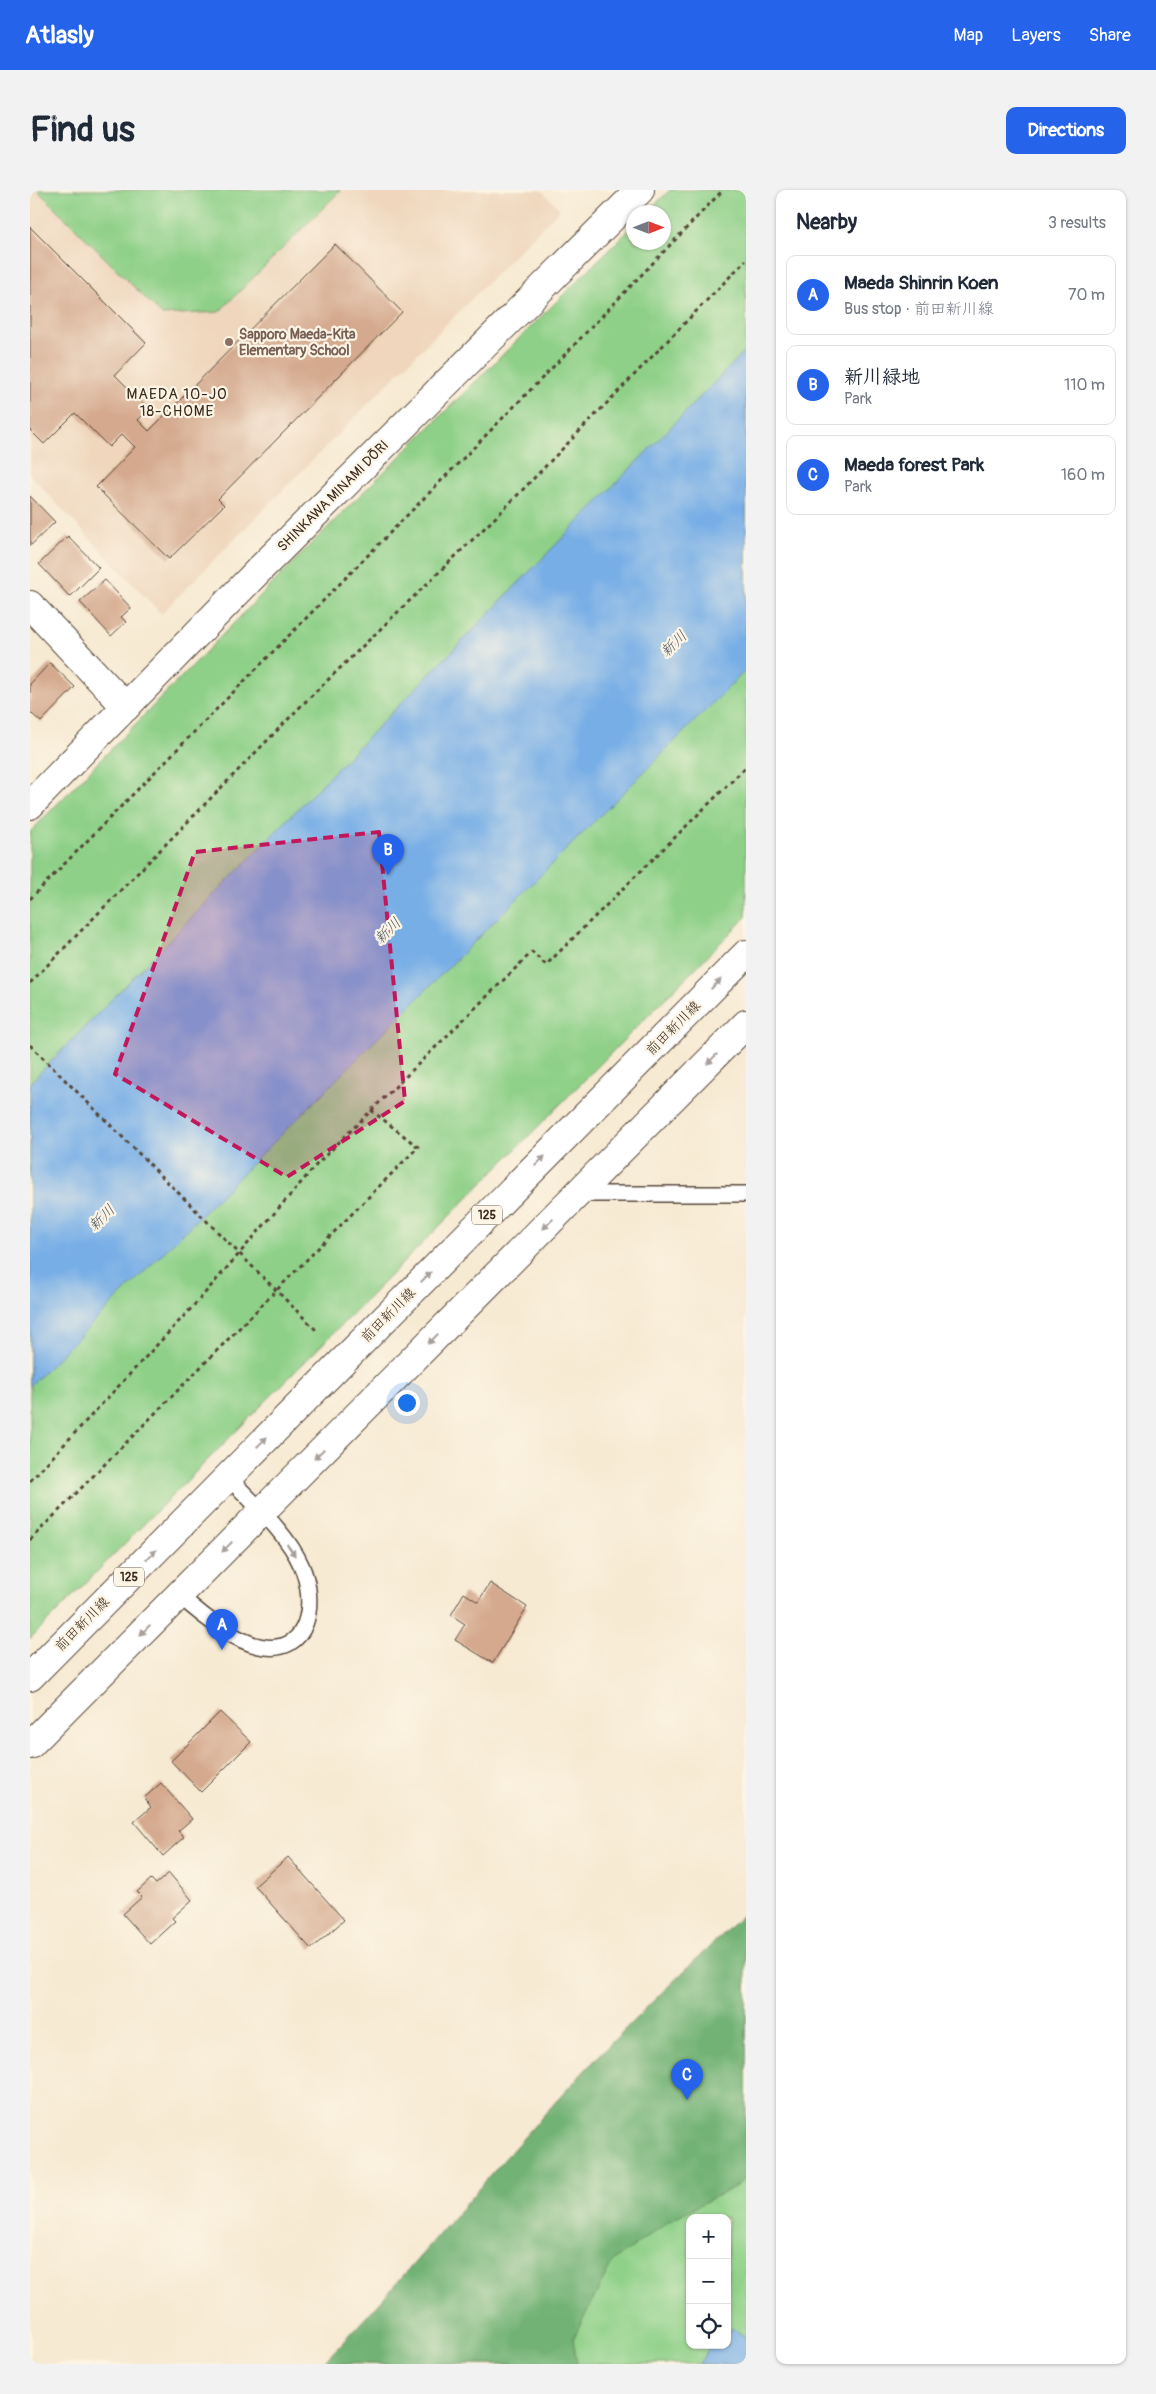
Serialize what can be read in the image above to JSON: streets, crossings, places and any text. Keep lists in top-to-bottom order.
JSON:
{
  "streets": {
    "main road": ["SHINKAWA MINAMI DŌRI", "前田新川線", "125"]
  },
  "districts": ["MAEDA 10-JO 18-CHOME"],
  "water": ["新川"],
  "places": ["Sapporo Maeda-Kita Elementary School"],
  "north": "right",
  "page": {
    "header": "Atlasly",
    "nav": ["Map", "Layers", "Share"],
    "buttons": "Directions",
    "title": "Find us",
    "heading": ["Nearby", "3 results"],
    "list": [
      {
        "mark": "A",
        "name": "Maeda Shinrin Koen",
        "note": "Bus stop · 前田新川線",
        "value": "70 m"
      },
      {
        "mark": "B",
        "name": "新川緑地",
        "note": "Park",
        "value": "110 m"
      },
      {
        "mark": "C",
        "name": "Maeda forest Park",
        "note": "Park",
        "value": "160 m"
      }
    ],
    "pins": ["B", "A", "C"],
    "map_buttons": ["+", "−"]
  }
}
